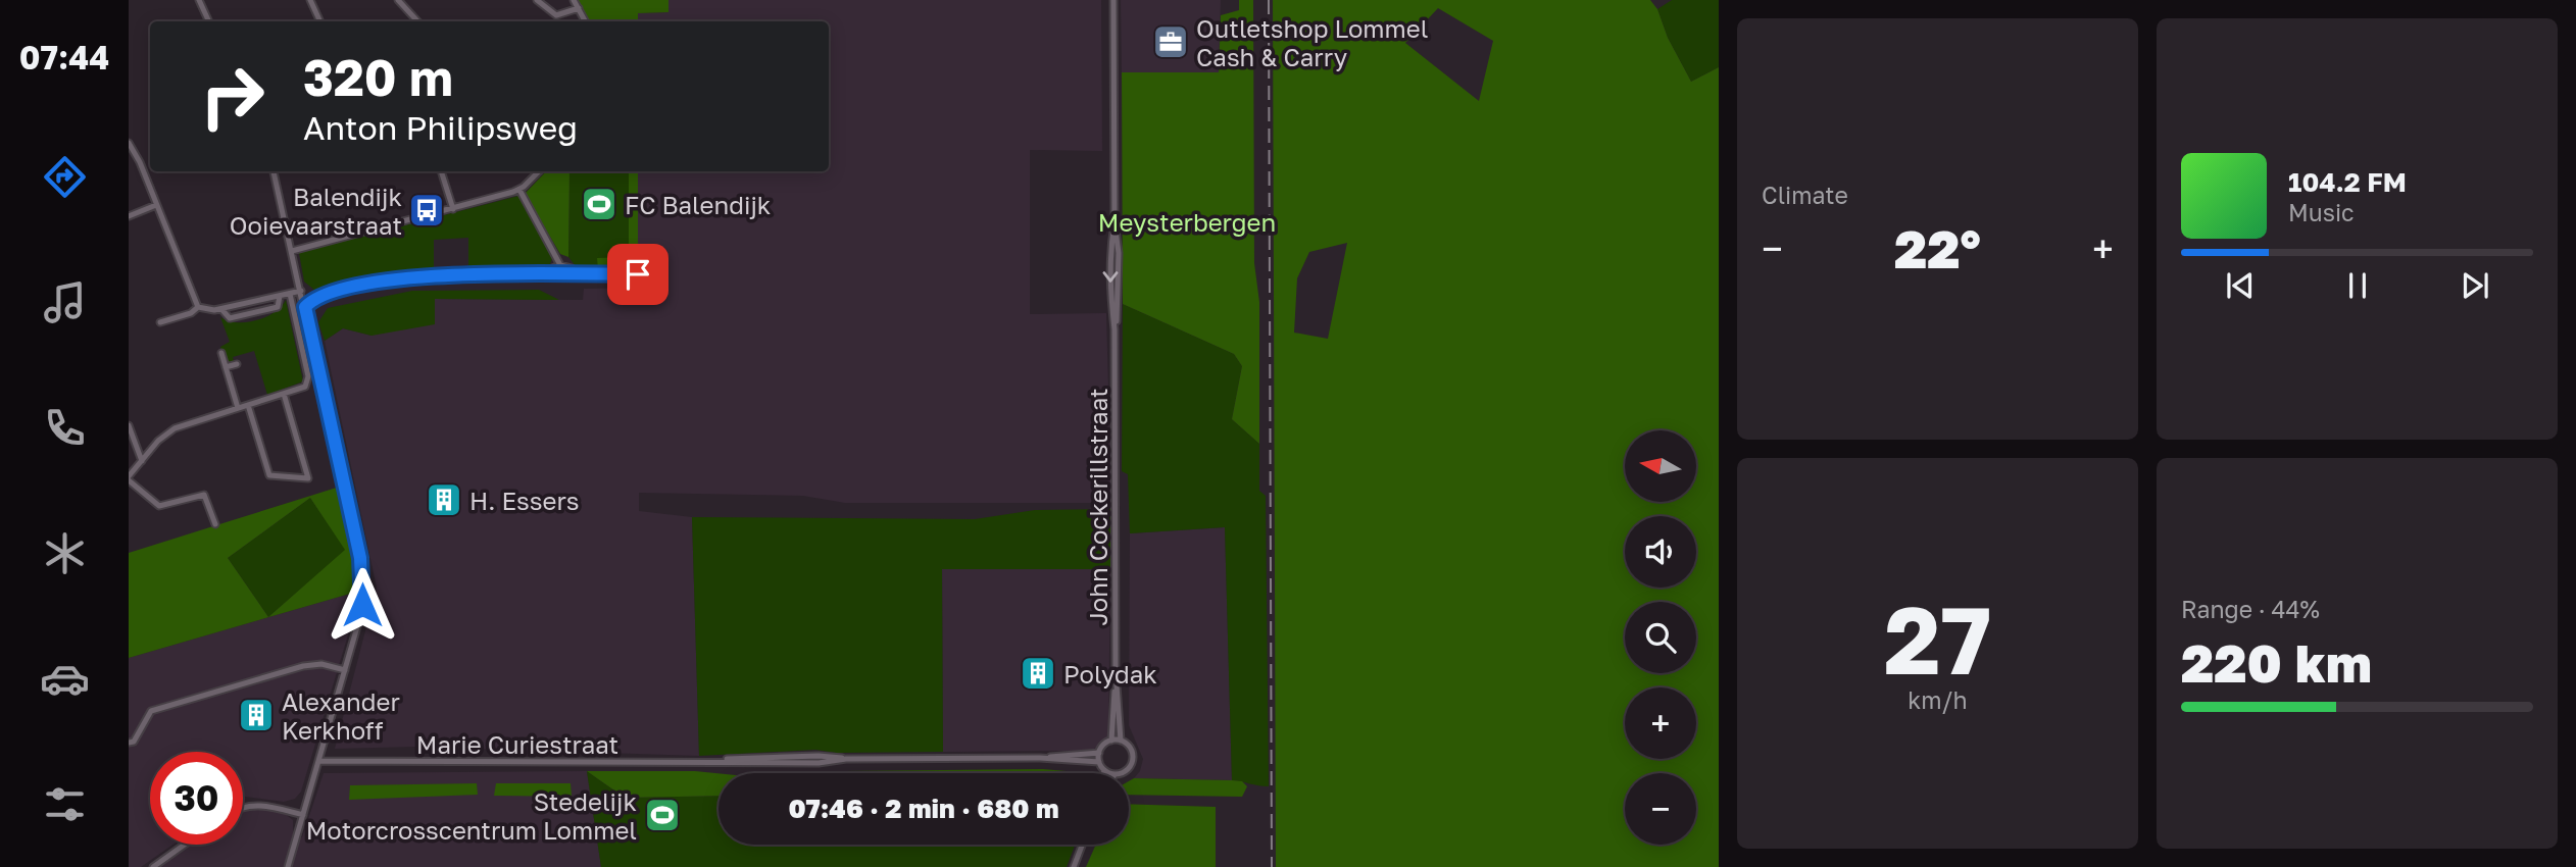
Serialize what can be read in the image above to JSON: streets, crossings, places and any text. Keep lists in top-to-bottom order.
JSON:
{
  "streets": {
    "street": ["John Cockerillstraat", "Marie Curiestraat"]
  },
  "parks": ["Meysterbergen"],
  "places": {
    "office": ["Outletshop Lommel Cash & Carry"],
    "sports": ["FC Balendijk", "Stedelijk Motorcrosscentrum Lommel"],
    "bus stop": ["Balendijk Ooievaarstraat"],
    "building": ["H. Essers", "Polydak", "Alexander Kerkhoff"]
  },
  "north": "left",
  "page": {
    "tabs": "07:44",
    "tile": [
      "Climate",
      ["27", "km/h"],
      ["Range · 44%", "220 km"]
    ],
    "turn": ["320 m", "Anton Philipsweg"],
    "song": ["104.2 FM", "Music"],
    "heat": ["−", "22°", "+"],
    "map_buttons": ["+", "−"],
    "limit": "30",
    "trip": "07:46 · 2 min · 680 m"
  }
}
